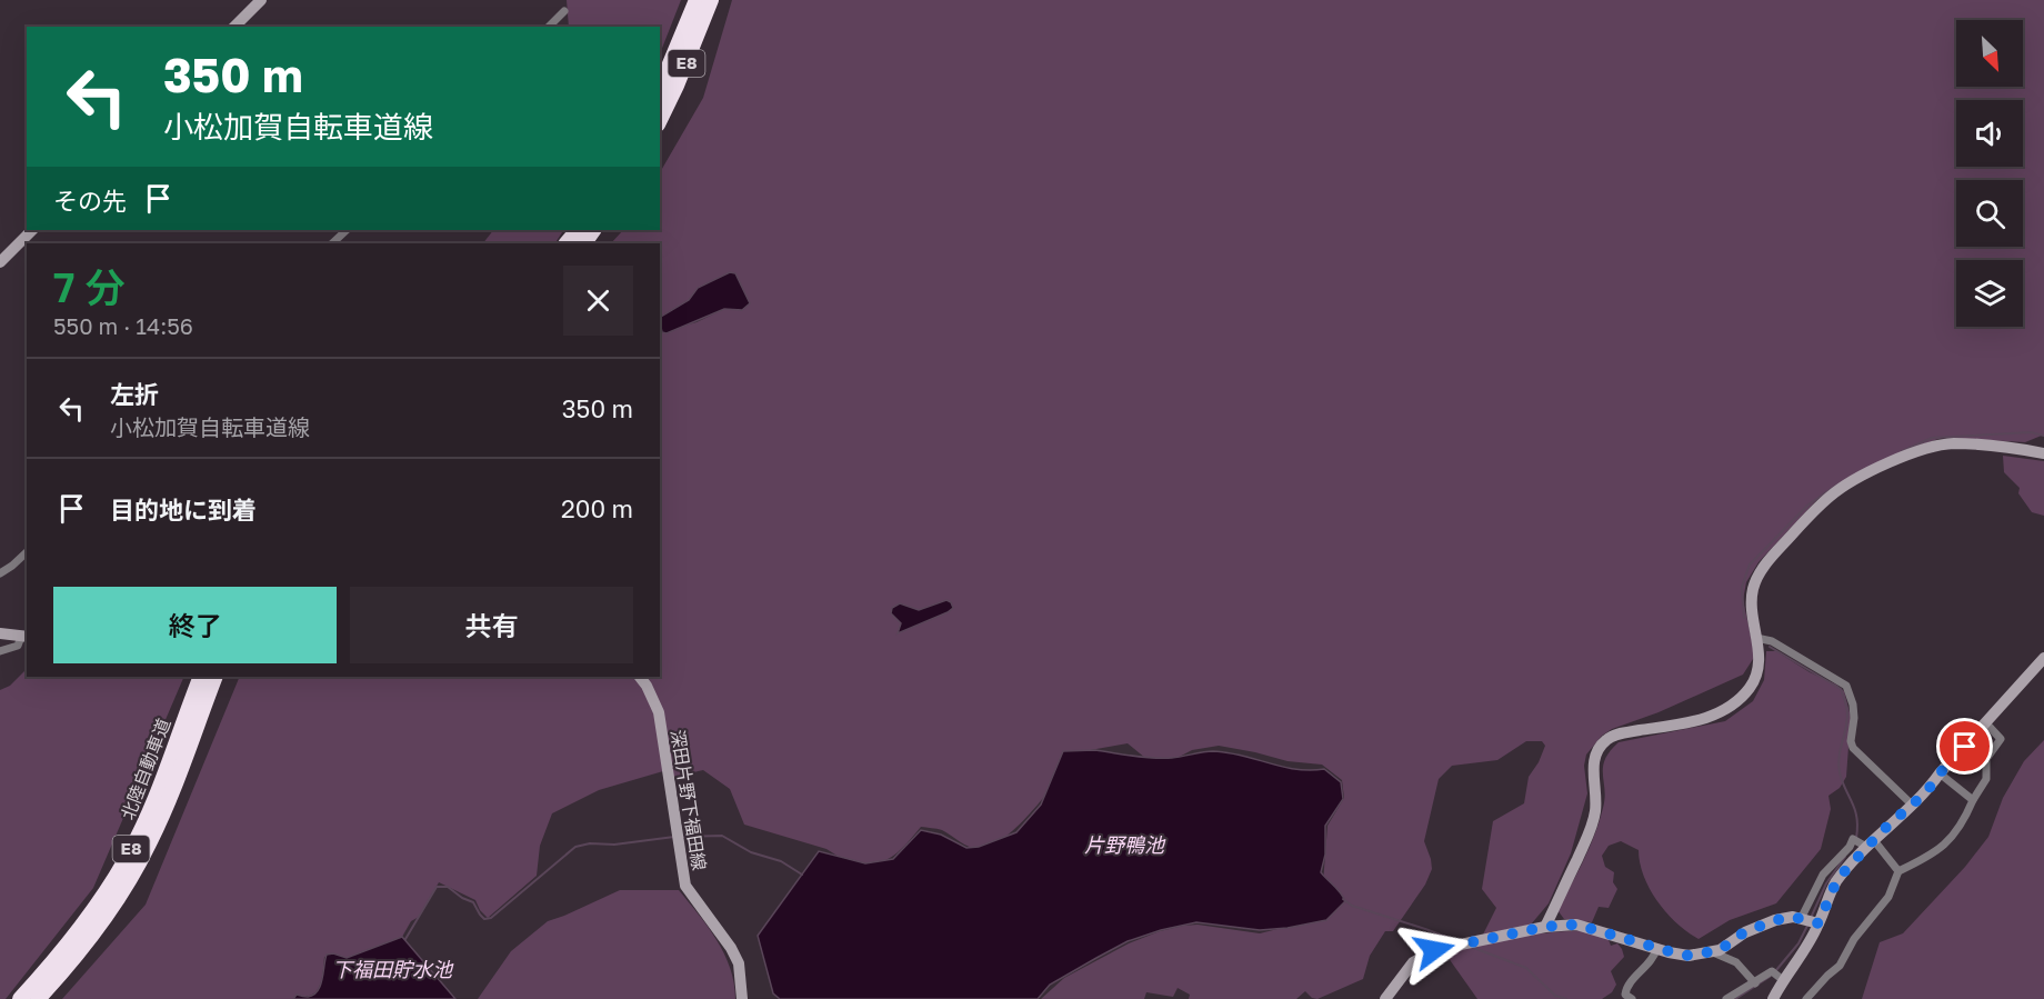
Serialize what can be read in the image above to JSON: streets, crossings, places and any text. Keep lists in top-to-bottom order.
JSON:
{
  "streets": {
    "highway": ["E8", "北陸自動車道"],
    "main road": ["深田片野下福田線"]
  },
  "water": ["片野鴨池", "下福田貯水池"],
  "north": "bottom right",
  "page": {
    "turn": ["350 m", "小松加賀自転車道線"],
    "then": "その先",
    "heading": ["7 分", "550 m · 14:56"],
    "list": [
      {
        "name": "左折",
        "note": "小松加賀自転車道線",
        "value": "350 m"
      },
      {
        "name": "目的地に到着",
        "value": "200 m"
      }
    ],
    "buttons": ["終了", "共有"]
  }
}
